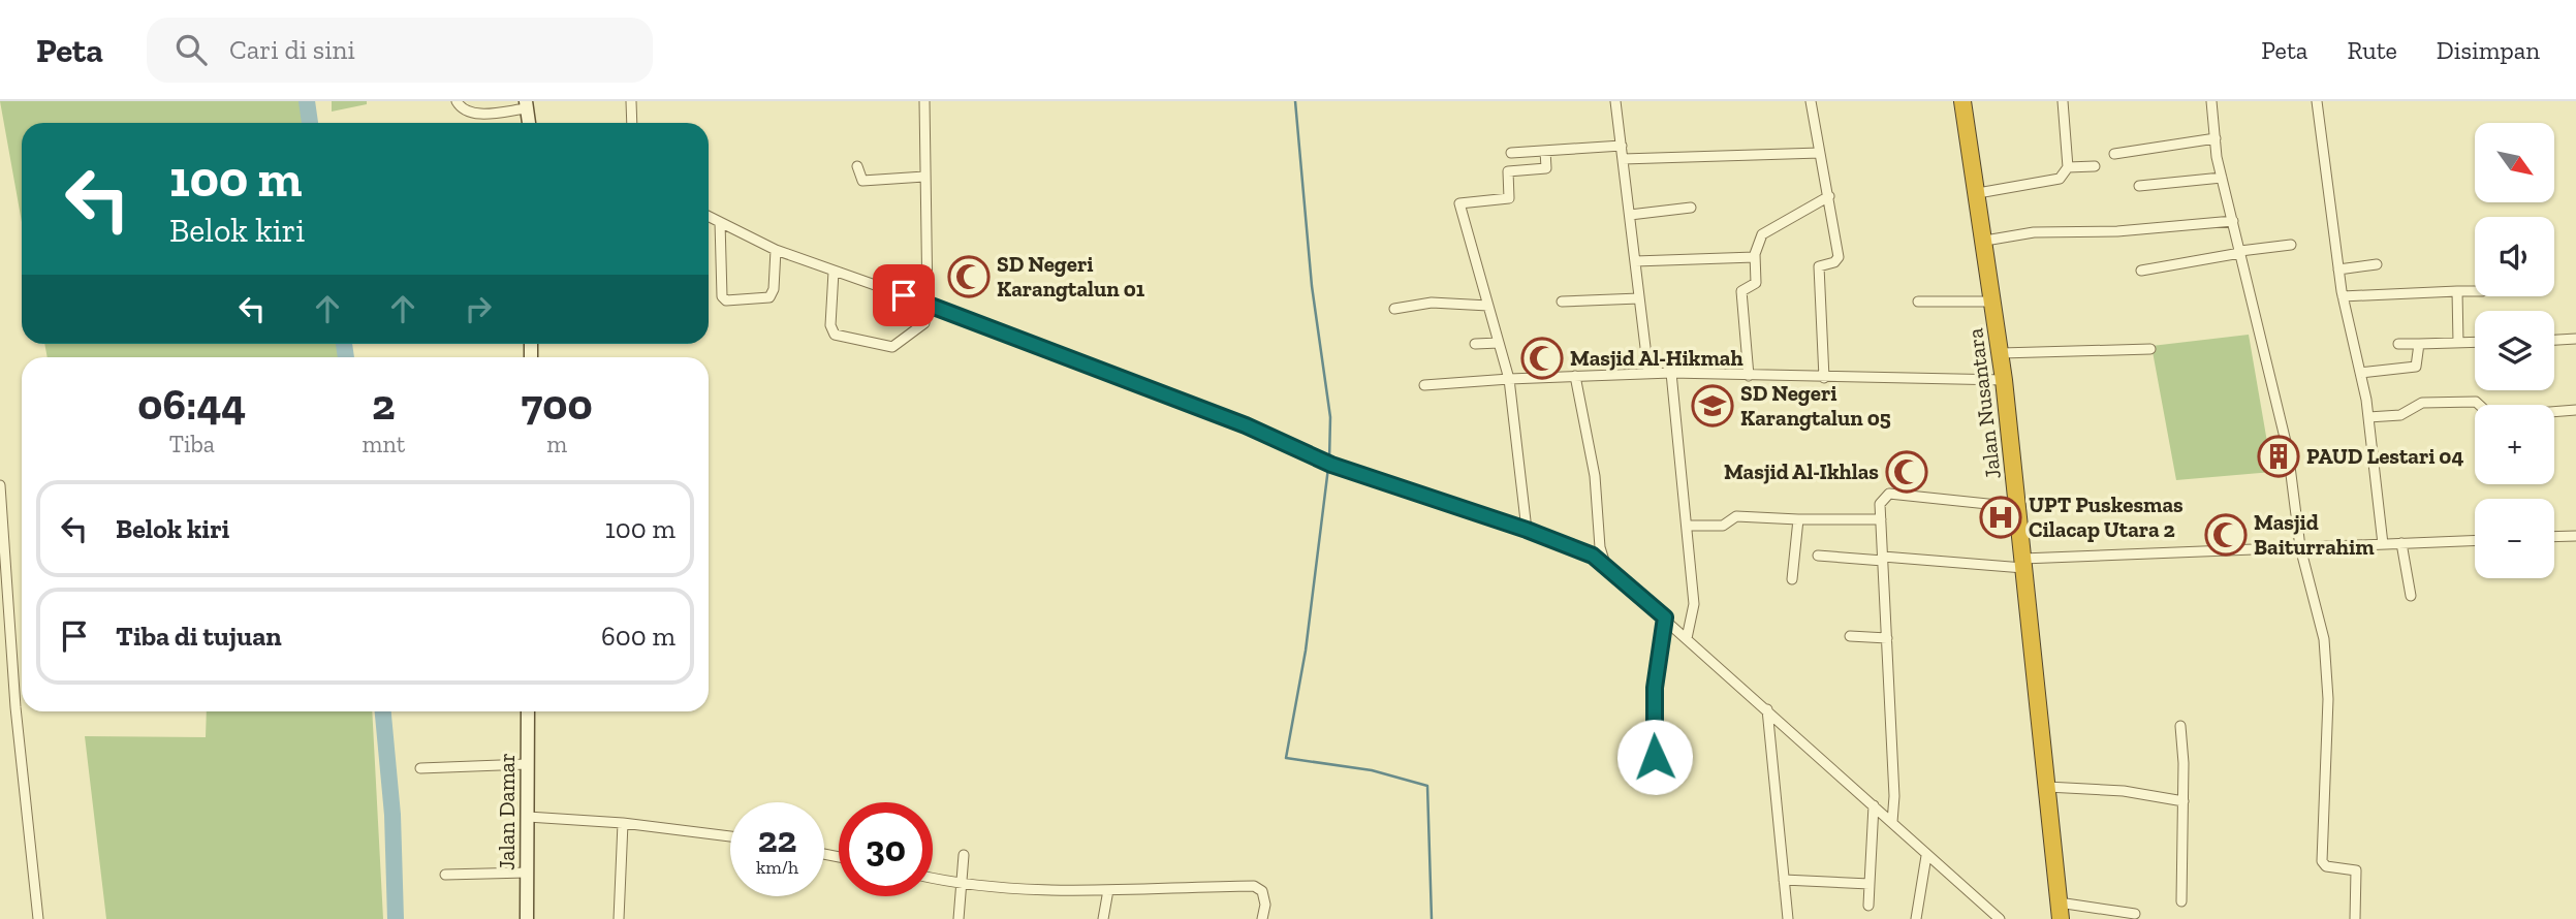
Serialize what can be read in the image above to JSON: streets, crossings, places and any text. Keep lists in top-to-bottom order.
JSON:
{
  "streets": {
    "highway": ["Jalan Nusantara"],
    "street": ["Jalan Damar"]
  },
  "places": {
    "mosque": [
      "SD Negeri Karangtalun 01",
      "Masjid Al-Hikmah",
      "Masjid Al-Ikhlas",
      "Masjid Baiturrahim"
    ],
    "school or university": ["SD Negeri Karangtalun 05"],
    "building": ["PAUD Lestari 04"],
    "hospital": ["UPT Puskesmas Cilacap Utara 2"]
  },
  "north": "bottom right",
  "page": {
    "header": "Peta",
    "search": "Cari di sini",
    "nav": ["Peta", "Rute", "Disimpan"],
    "map_buttons": ["+", "−"],
    "turn": ["100 m", "Belok kiri"],
    "eta": [
      "06:44",
      "Tiba",
      "2",
      "mnt",
      "700",
      "m"
    ],
    "list": [
      {
        "name": "Belok kiri",
        "value": "100 m"
      },
      {
        "name": "Tiba di tujuan",
        "value": "600 m"
      }
    ],
    "speed": "22 km/h",
    "limit": "30"
  }
}
